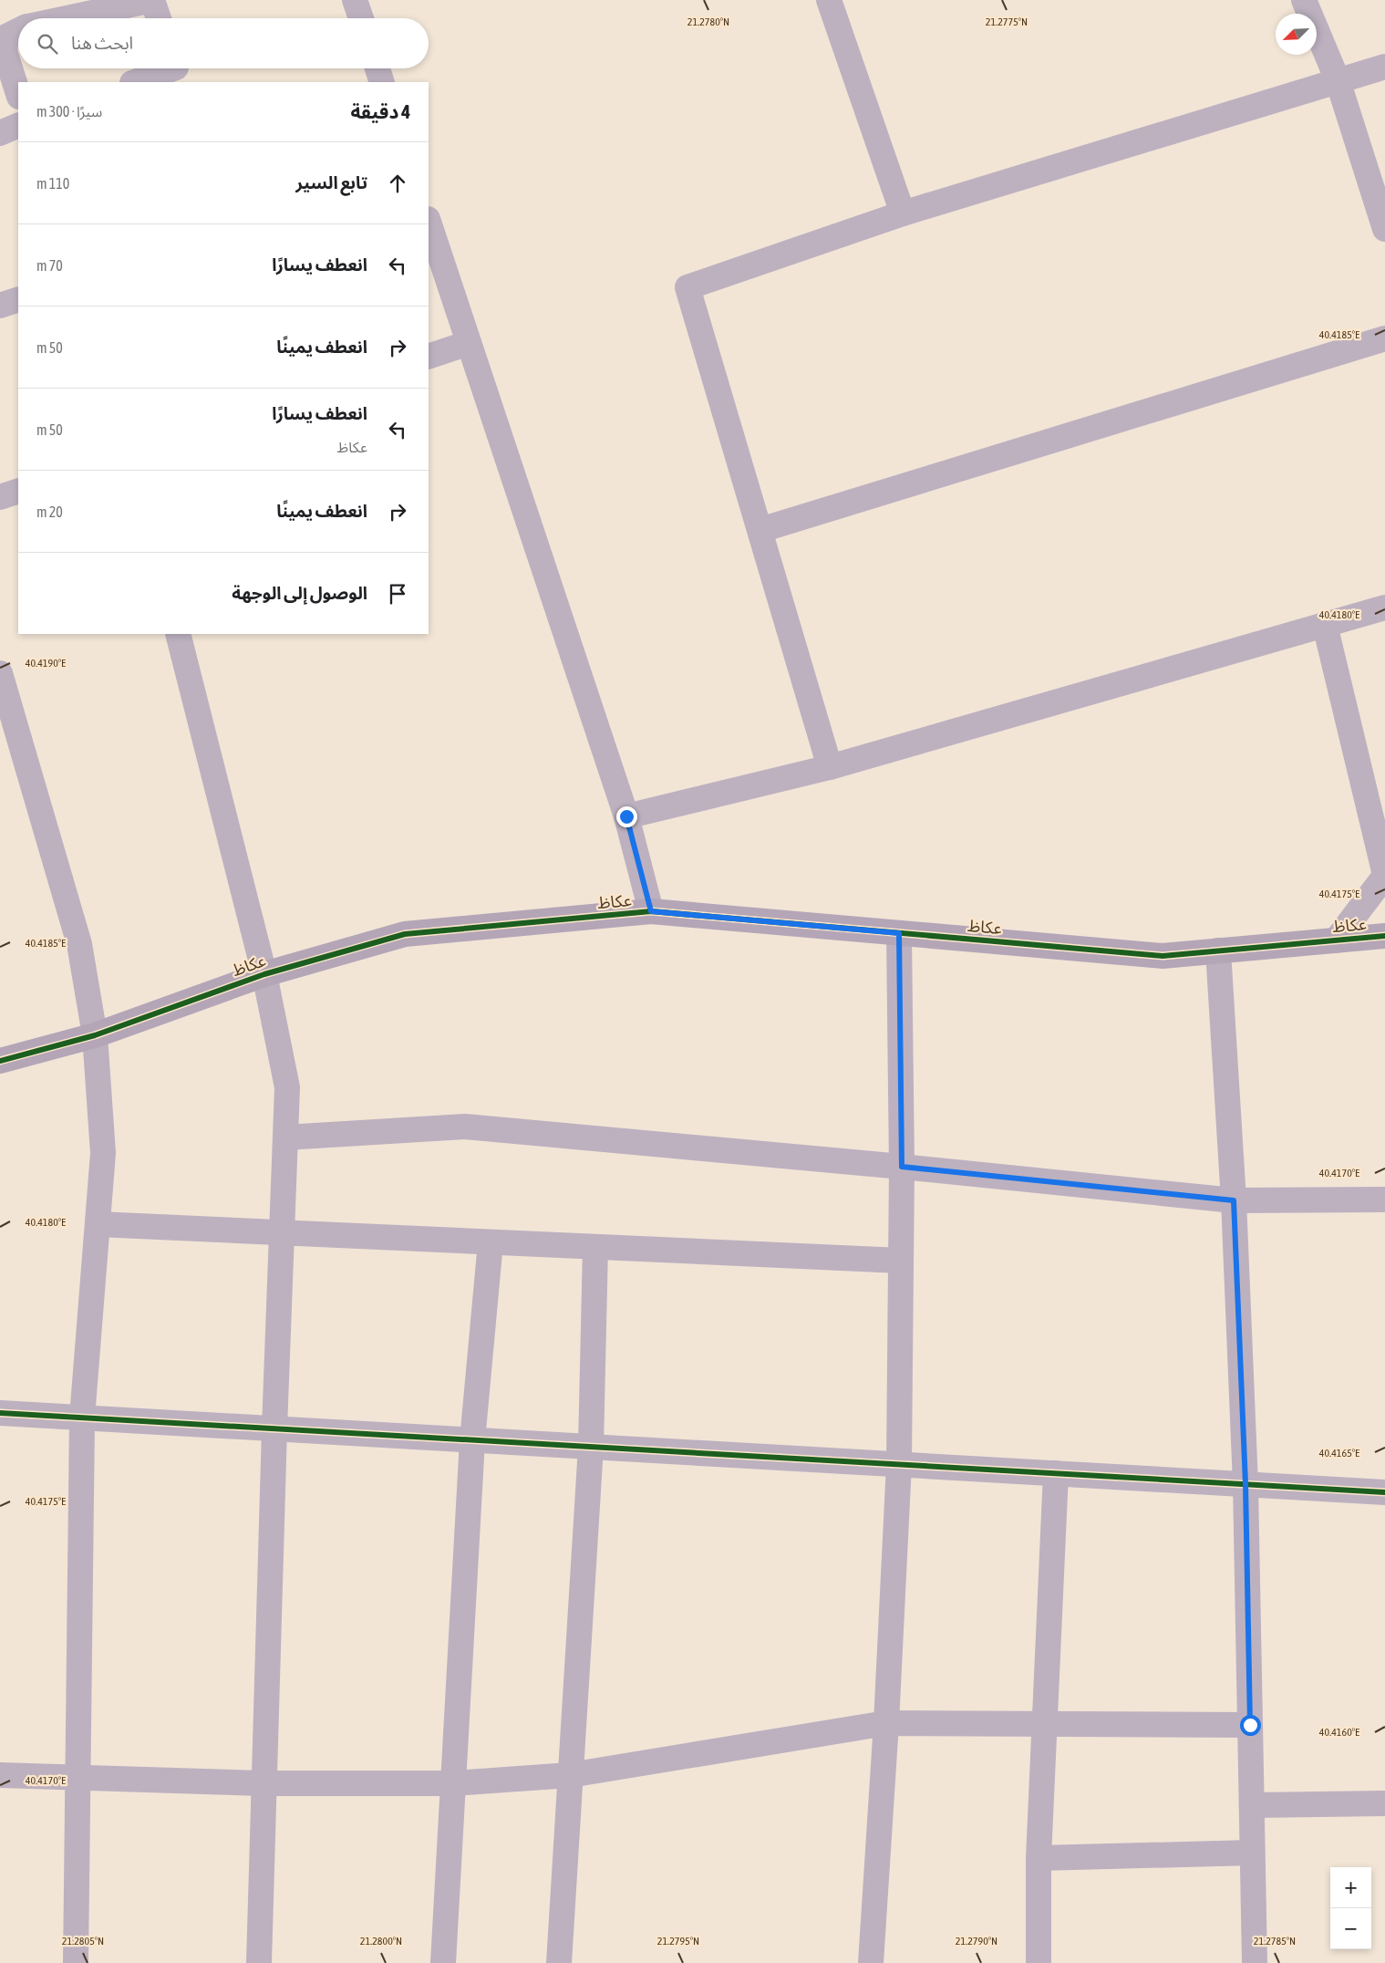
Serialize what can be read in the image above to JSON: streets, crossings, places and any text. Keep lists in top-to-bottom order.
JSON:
{
  "streets": {
    "street": ["عكاظ"]
  },
  "north": "bottom left",
  "page": {
    "search": "ابحث هنا",
    "heading": ["4 دقيقة", "سيرًا · 300 m"],
    "list": [
      ["تابع السير", "110 m"],
      ["انعطف يسارًا", "70 m"],
      ["انعطف يمينًا", "50 m"],
      ["انعطف يسارًا", "عكاظ", "50 m"],
      ["انعطف يمينًا", "20 m"],
      "الوصول إلى الوجهة"
    ],
    "map_buttons": ["+", "−"]
  },
  "coordinates": [
    "21.2780°N",
    "21.2775°N",
    "40.4185°E",
    "40.4180°E",
    "40.4190°E",
    "40.4175°E",
    "40.4170°E",
    "40.4165°E",
    "40.4160°E",
    "21.2805°N",
    "21.2800°N",
    "21.2795°N",
    "21.2790°N",
    "21.2785°N"
  ]
}
